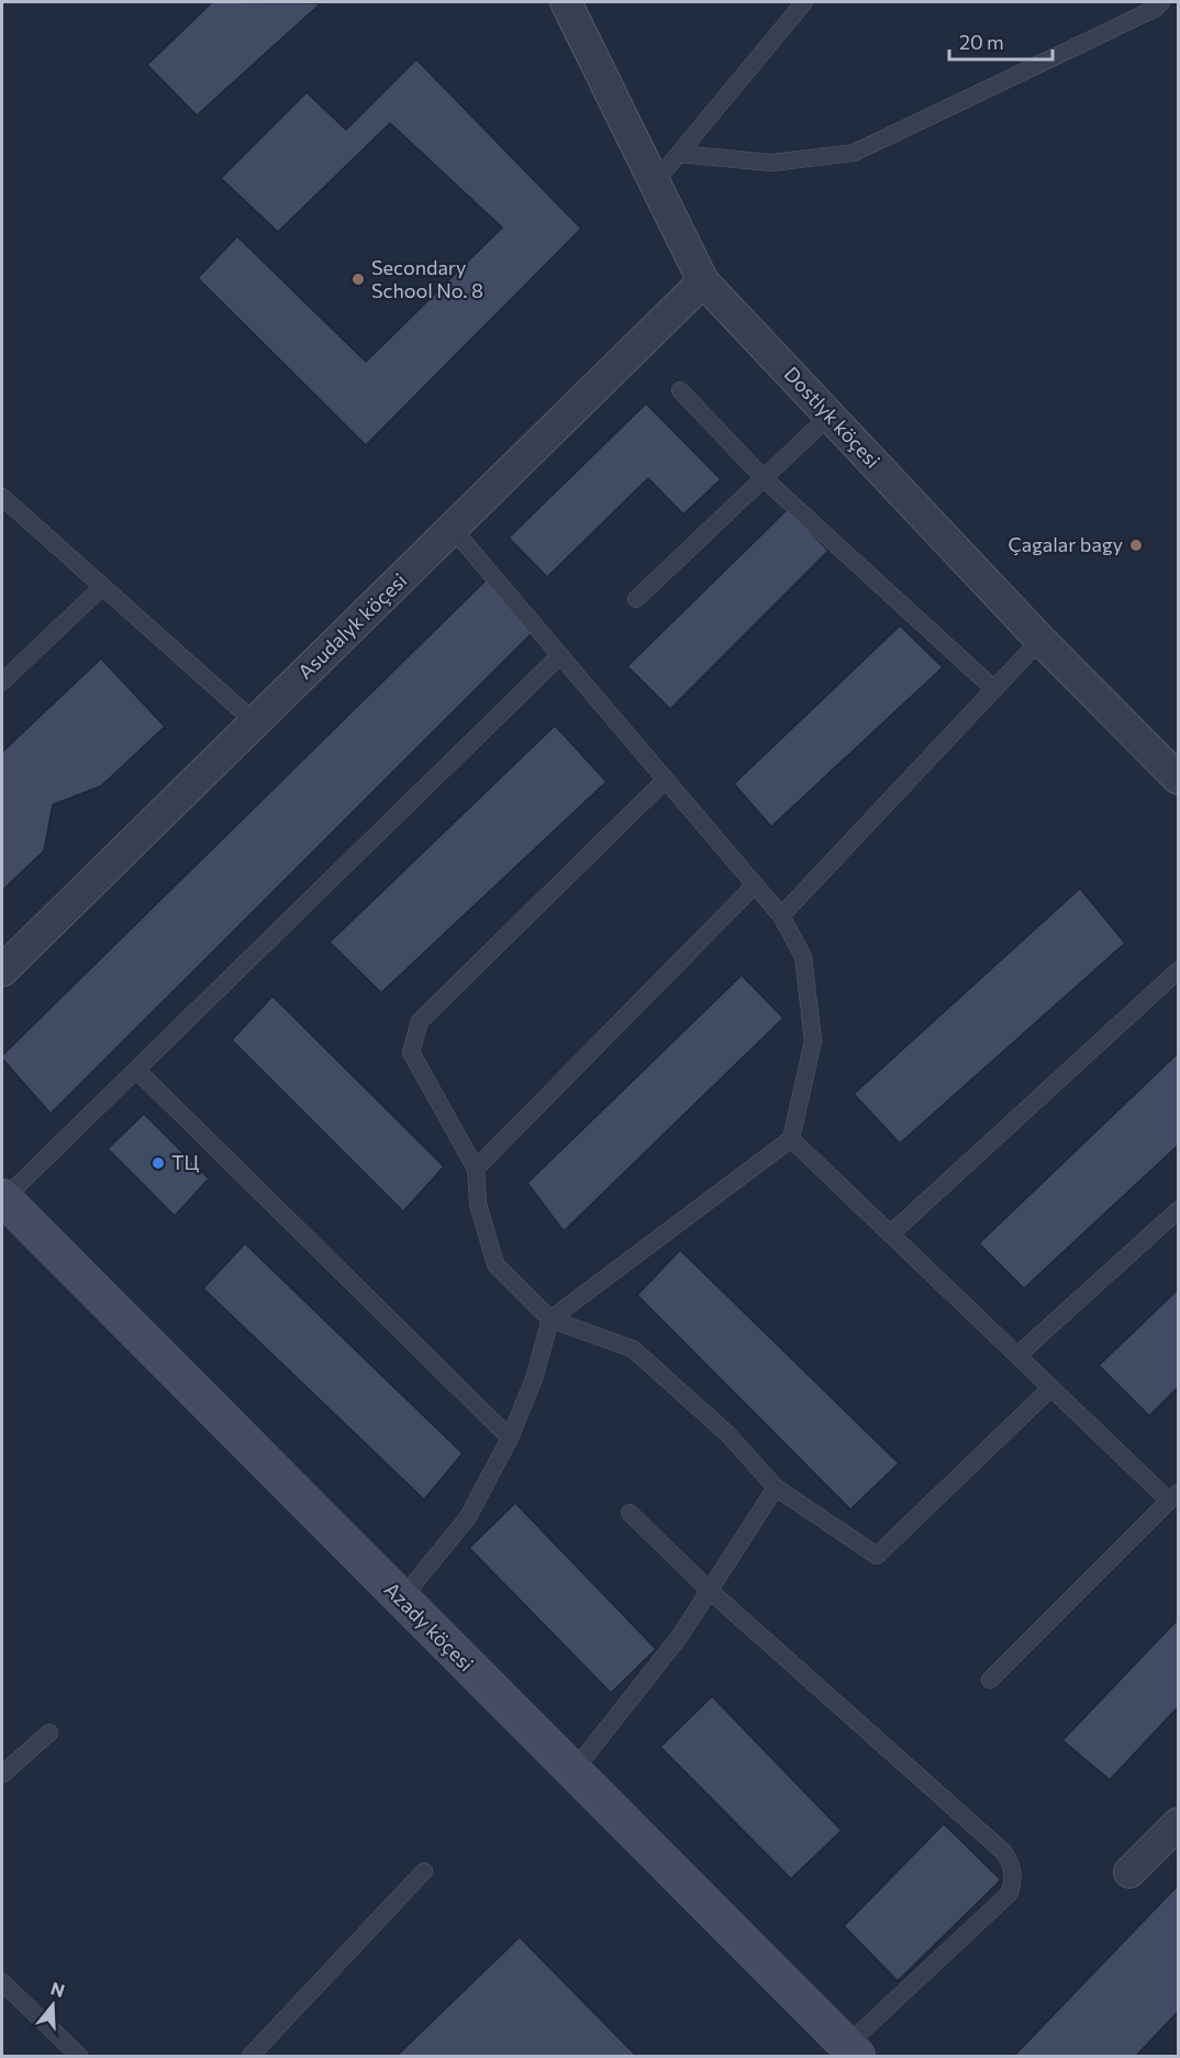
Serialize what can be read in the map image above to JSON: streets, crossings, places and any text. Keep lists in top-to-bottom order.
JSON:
{
  "streets": {
    "main road": ["Azady köçesi"],
    "street": ["Dostlyk köçesi", "Asudalyk köçesi"]
  },
  "crossings": [
    ["Dostlyk köçesi", "Asudalyk köçesi"]
  ],
  "places": ["Secondary School No. 8", "Çagalar bagy", "ТЦ"],
  "scale_bar": "20 m",
  "north": "top"
}
